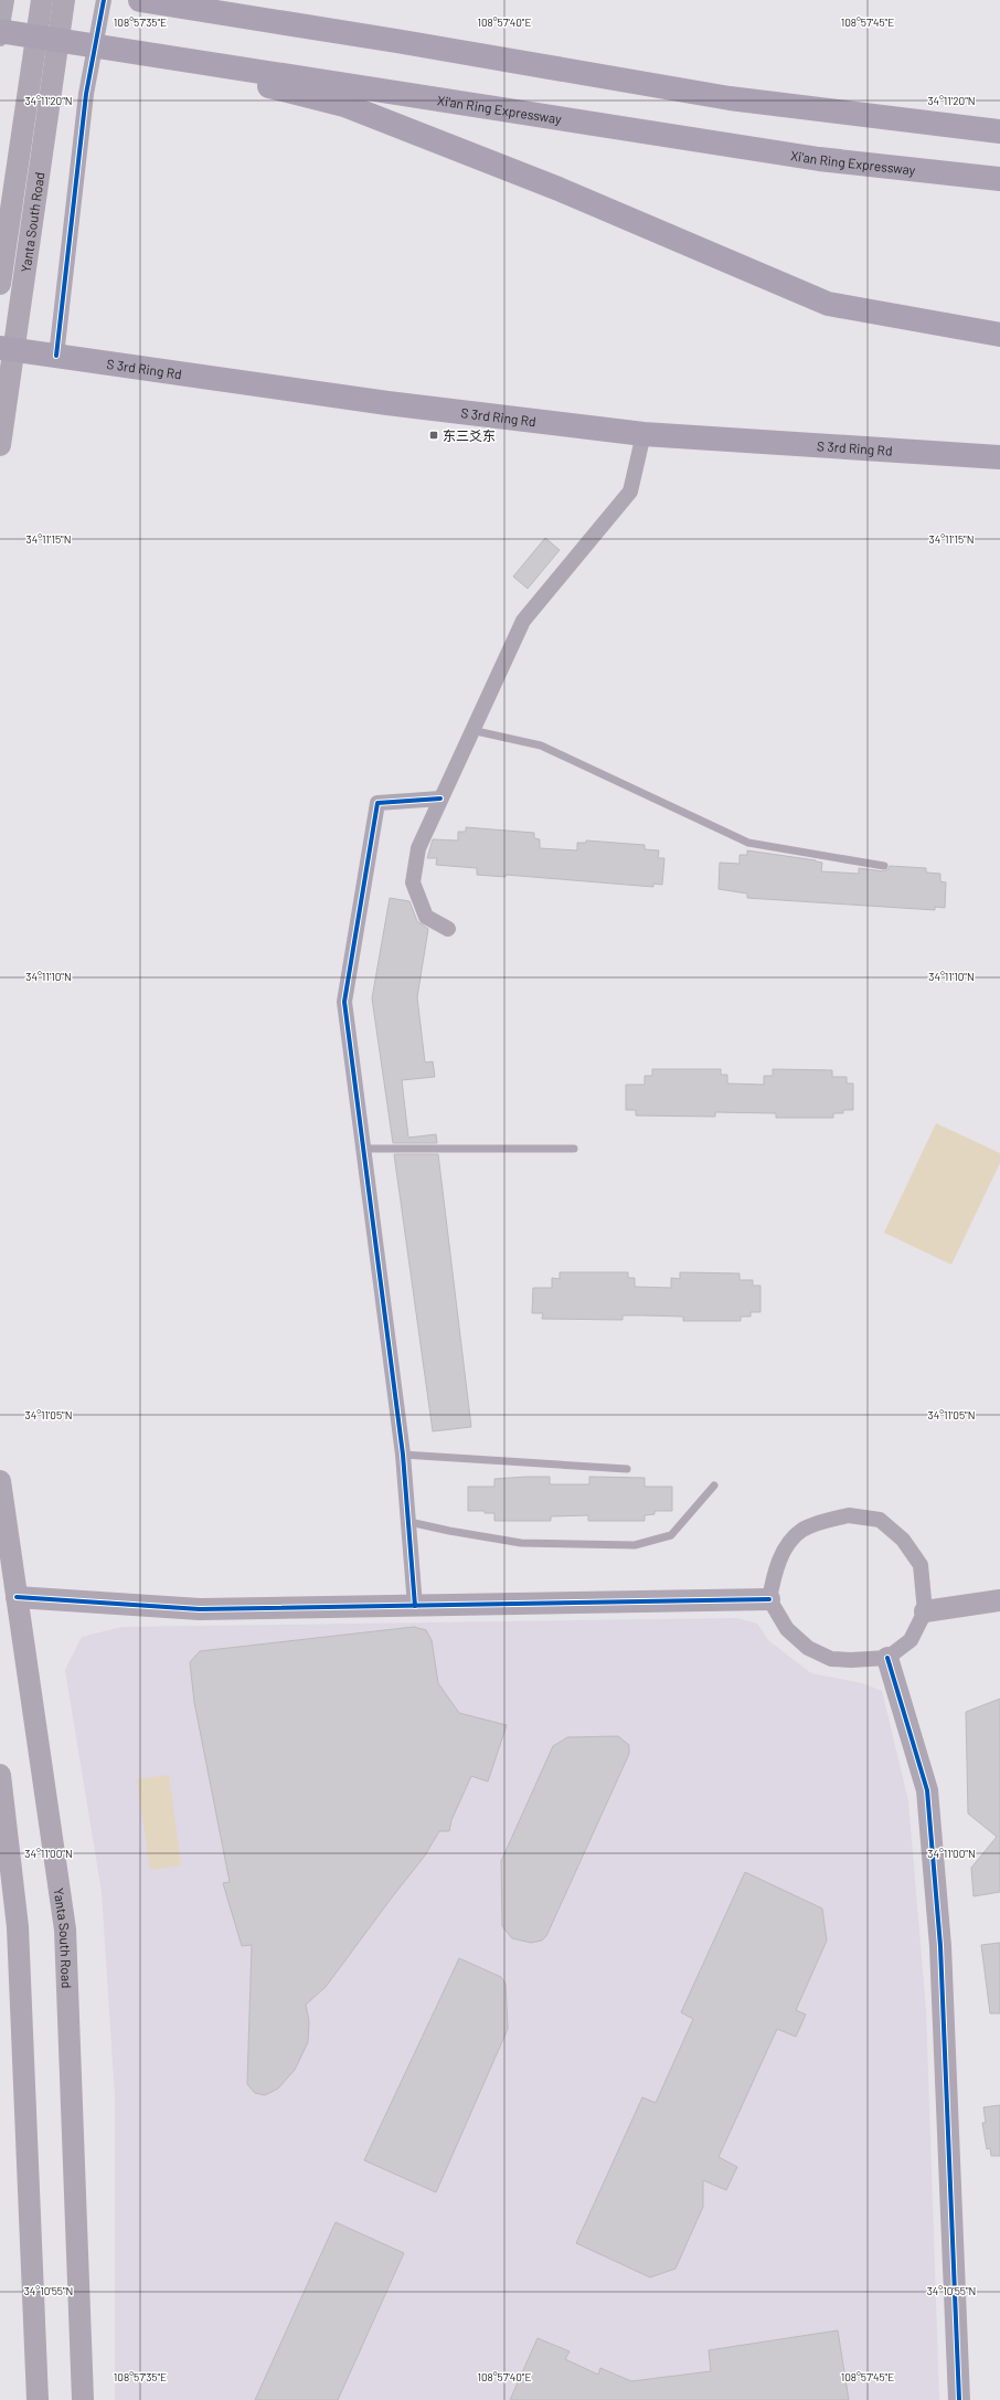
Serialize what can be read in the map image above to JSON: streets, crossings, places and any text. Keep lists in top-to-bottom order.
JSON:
{
  "streets": {
    "highway": ["Xi'an Ring Expressway", "S 3rd Ring Rd"],
    "main road": ["Yanta South Road"]
  },
  "crossings": [
    ["Yanta South Road", "S 3rd Ring Rd"]
  ],
  "places": {
    "transit": ["东三爻东"]
  },
  "coordinates": [
    "108°57'35\"E",
    "108°57'40\"E",
    "108°57'45\"E",
    "34°11'20\"N",
    "34°11'15\"N",
    "34°11'10\"N",
    "34°11'05\"N",
    "34°11'00\"N",
    "34°10'55\"N"
  ]
}
